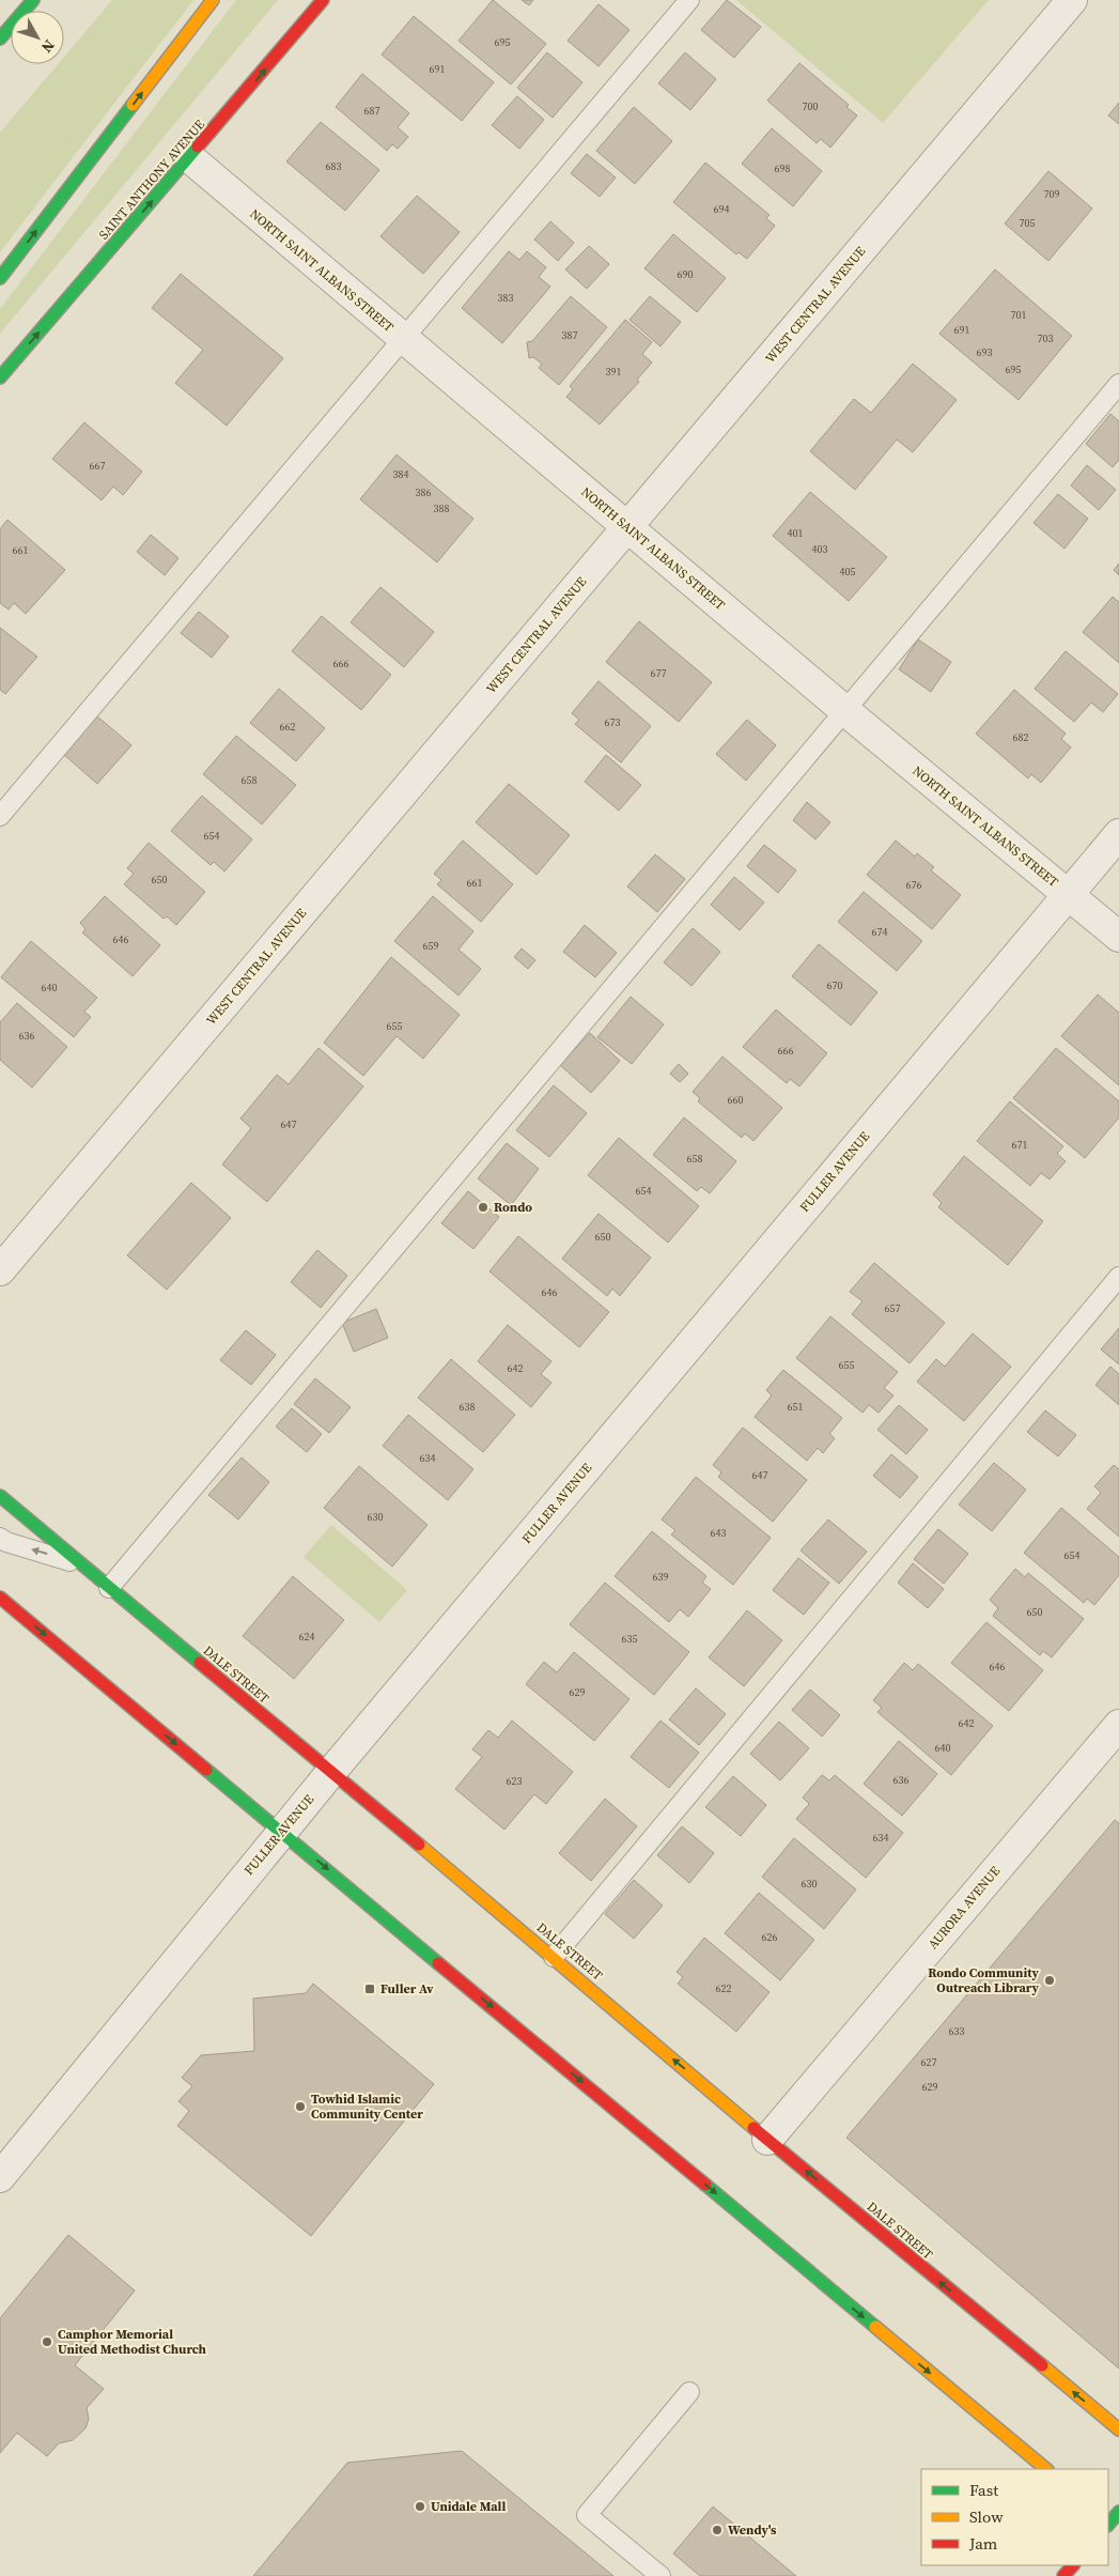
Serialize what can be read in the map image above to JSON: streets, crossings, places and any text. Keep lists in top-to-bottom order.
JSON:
{
  "streets": {
    "main road": ["SAINT ANTHONY AVENUE", "DALE STREET"],
    "street": [
      "NORTH SAINT ALBANS STREET",
      "WEST CENTRAL AVENUE",
      "FULLER AVENUE",
      "AURORA AVENUE"
    ]
  },
  "crossings": [
    ["SAINT ANTHONY AVENUE", "NORTH SAINT ALBANS STREET"],
    ["NORTH SAINT ALBANS STREET", "WEST CENTRAL AVENUE"],
    ["NORTH SAINT ALBANS STREET", "FULLER AVENUE"],
    ["FULLER AVENUE", "DALE STREET"],
    ["DALE STREET", "AURORA AVENUE"]
  ],
  "places": {
    "other": [
      "Rondo",
      "Rondo Community Outreach Library",
      "Towhid Islamic Community Center",
      "Camphor Memorial United Methodist Church",
      "Unidale Mall",
      "Wendy's"
    ],
    "transit": ["Fuller Av"]
  },
  "house_numbers": [
    "695",
    "691",
    "700",
    "687",
    "683",
    "698",
    "709",
    "694",
    "705",
    "690",
    "383",
    "701",
    "691",
    "387",
    "703",
    "693",
    "695",
    "391",
    "667",
    "384",
    "386",
    "388",
    "401",
    "403",
    "661",
    "405",
    "666",
    "677",
    "673",
    "662",
    "682",
    "658",
    "654",
    "650",
    "661",
    "676",
    "674",
    "646",
    "659",
    "670",
    "640",
    "655",
    "636",
    "666",
    "660",
    "647",
    "671",
    "658",
    "654",
    "650",
    "646",
    "657",
    "655",
    "642",
    "638",
    "651",
    "634",
    "647",
    "630",
    "643",
    "654",
    "639",
    "650",
    "624",
    "635",
    "646",
    "629",
    "642",
    "640",
    "636",
    "623",
    "634",
    "630",
    "626",
    "622",
    "633",
    "627",
    "629"
  ],
  "legend": ["Fast", "Slow", "Jam"],
  "north": "bottom right"
}
